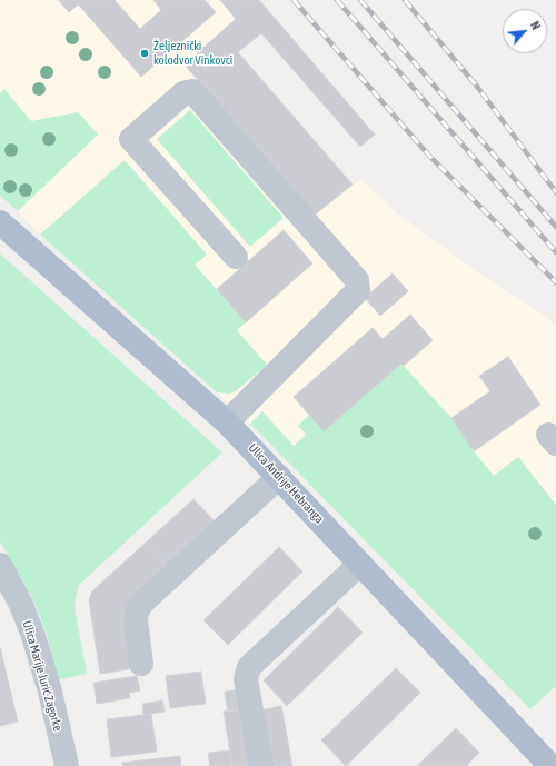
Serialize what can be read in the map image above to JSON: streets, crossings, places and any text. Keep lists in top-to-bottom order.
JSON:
{
  "streets": {
    "main road": ["Ulica Andrije Hebranga"],
    "street": ["Ulica Marije Jurić Zagorke"]
  },
  "places": ["Željeznički kolodvor Vinkovci"],
  "north": "top right"
}
